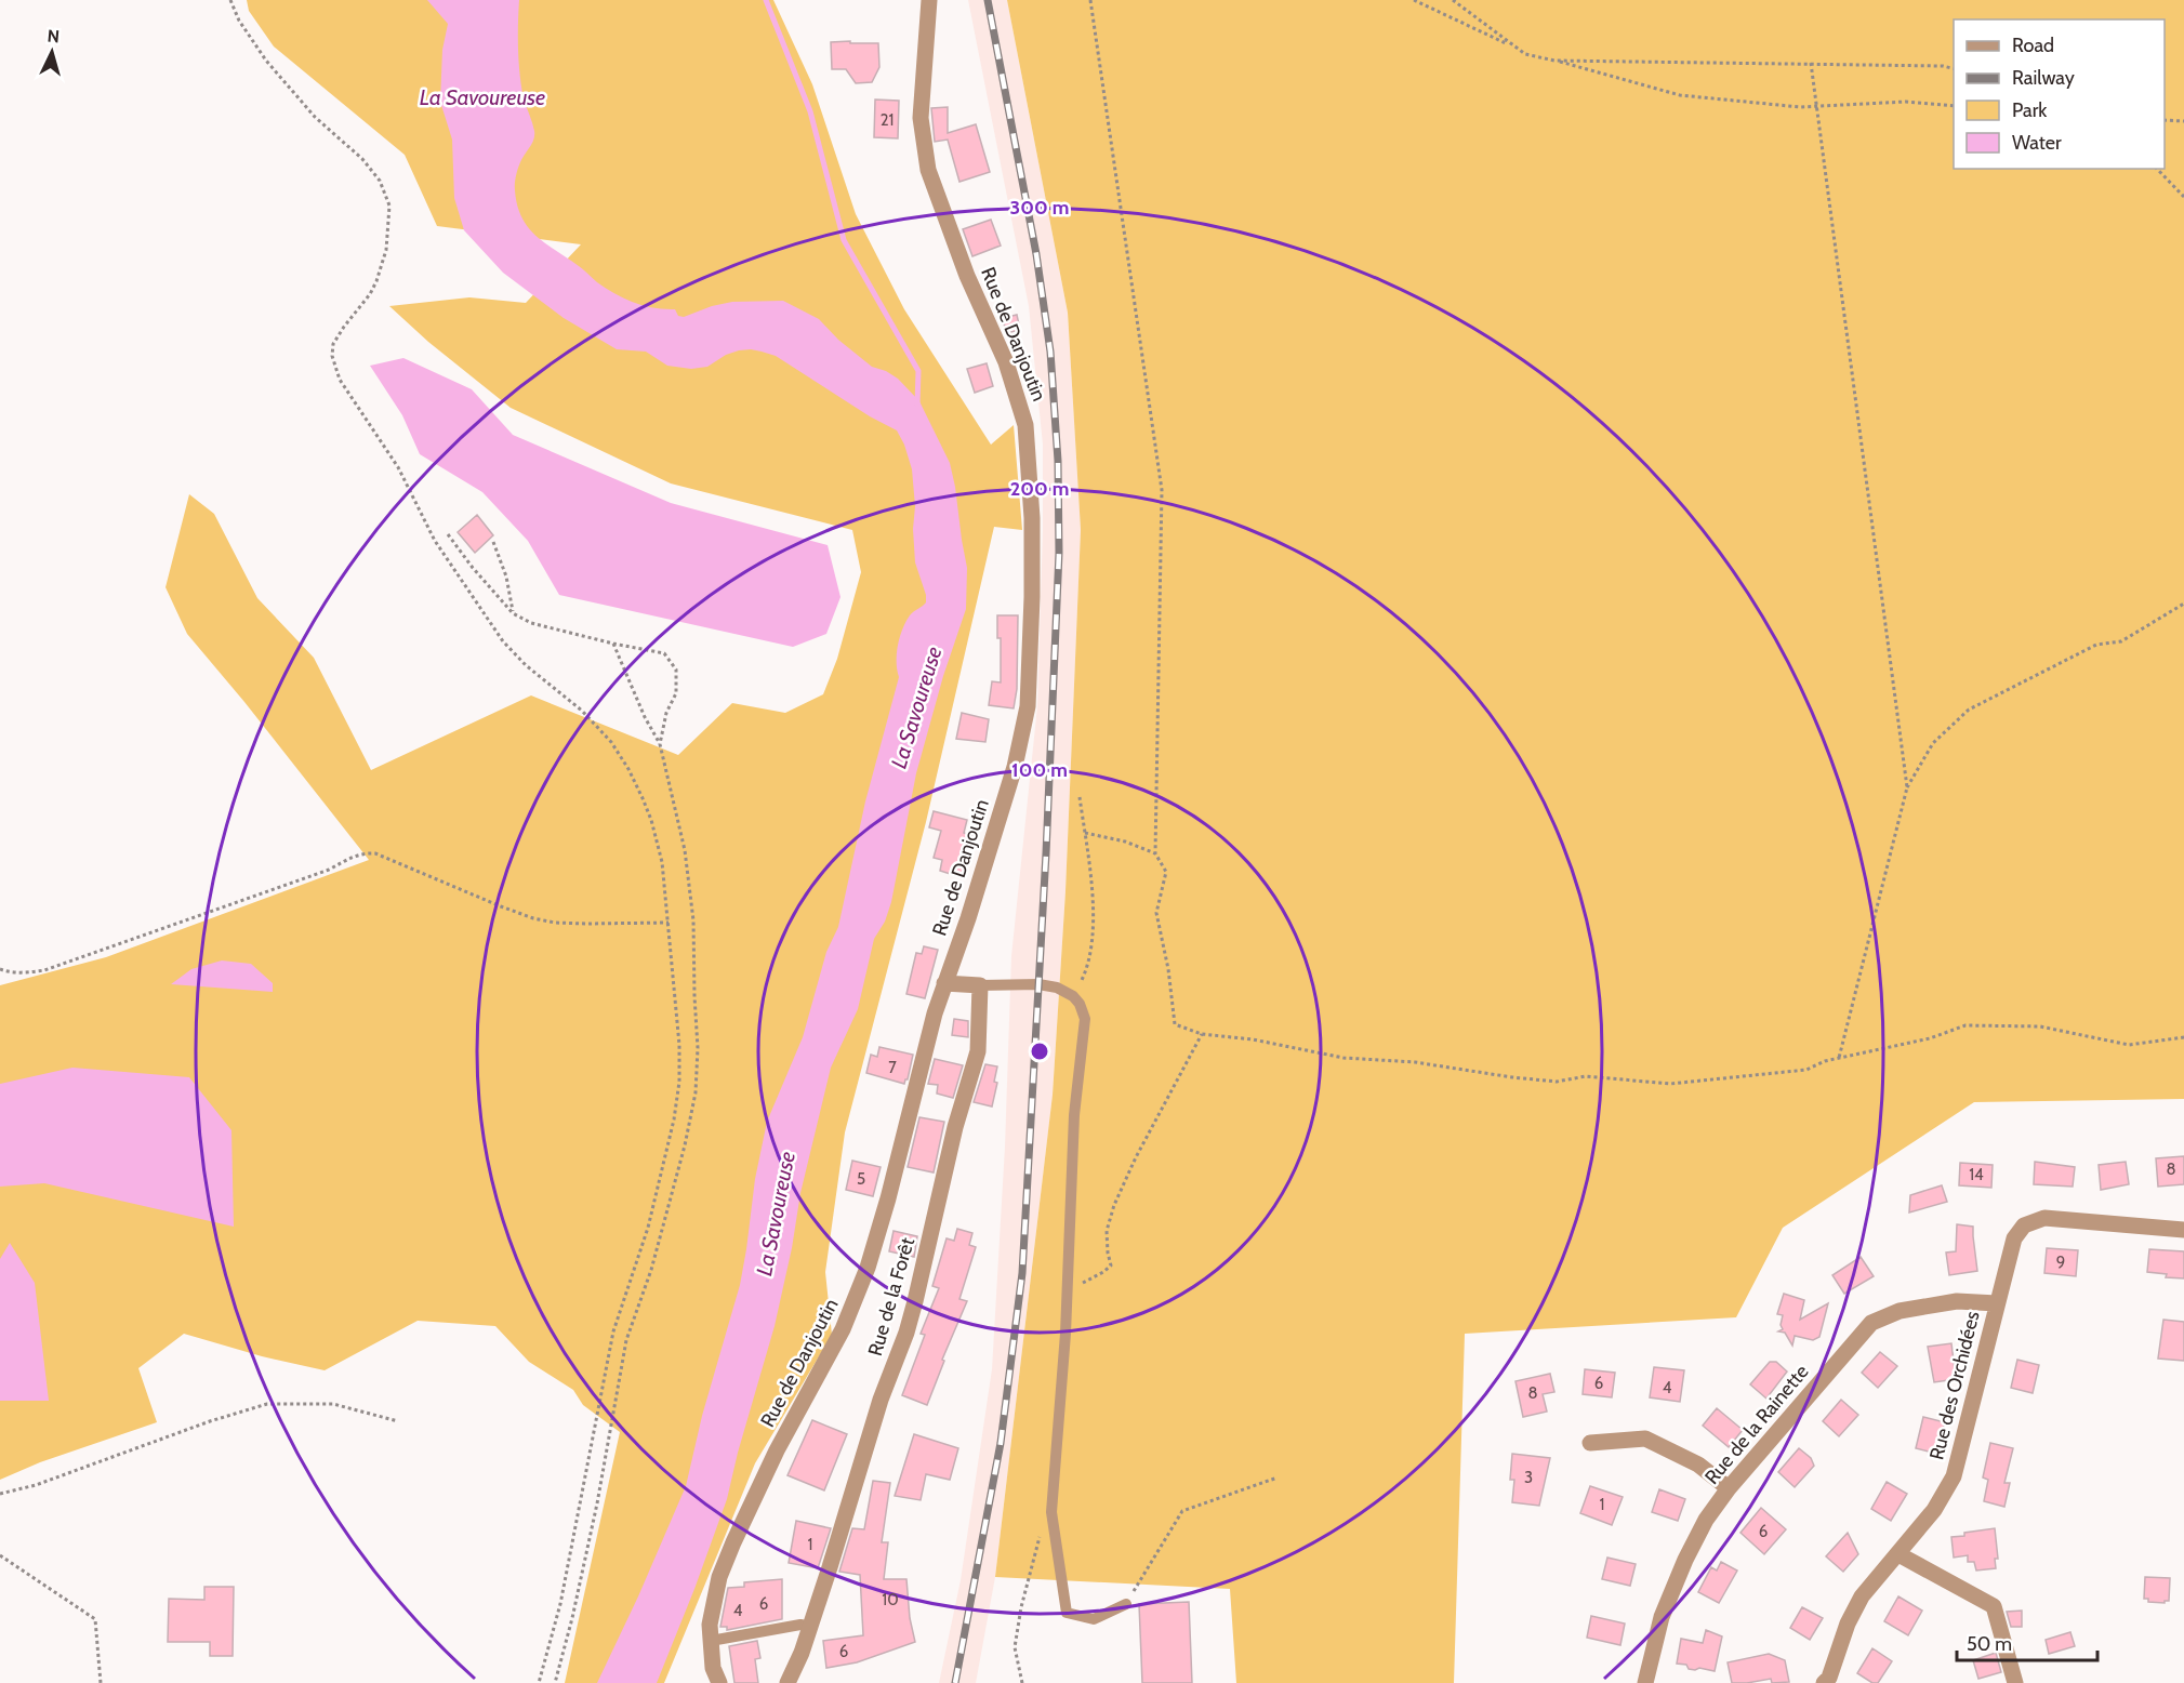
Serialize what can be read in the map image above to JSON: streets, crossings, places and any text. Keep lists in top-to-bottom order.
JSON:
{
  "streets": {
    "street": [
      "Rue de Danjoutin",
      "Rue de la Forêt",
      "Rue des Orchidées",
      "Rue de la Rainette"
    ]
  },
  "crossings": [
    ["Rue des Orchidées", "Rue de la Rainette"]
  ],
  "water": ["La Savoureuse"],
  "house_numbers": [
    "21",
    "7",
    "8",
    "14",
    "5",
    "9",
    "6",
    "4",
    "8",
    "3",
    "1",
    "6",
    "1",
    "10",
    "6",
    "4",
    "6"
  ],
  "legend": [
    "Road",
    "Railway",
    "Park",
    "Water"
  ],
  "scale_bar": "50 m",
  "north": "top",
  "rings": ["300 m", "200 m", "100 m"]
}
